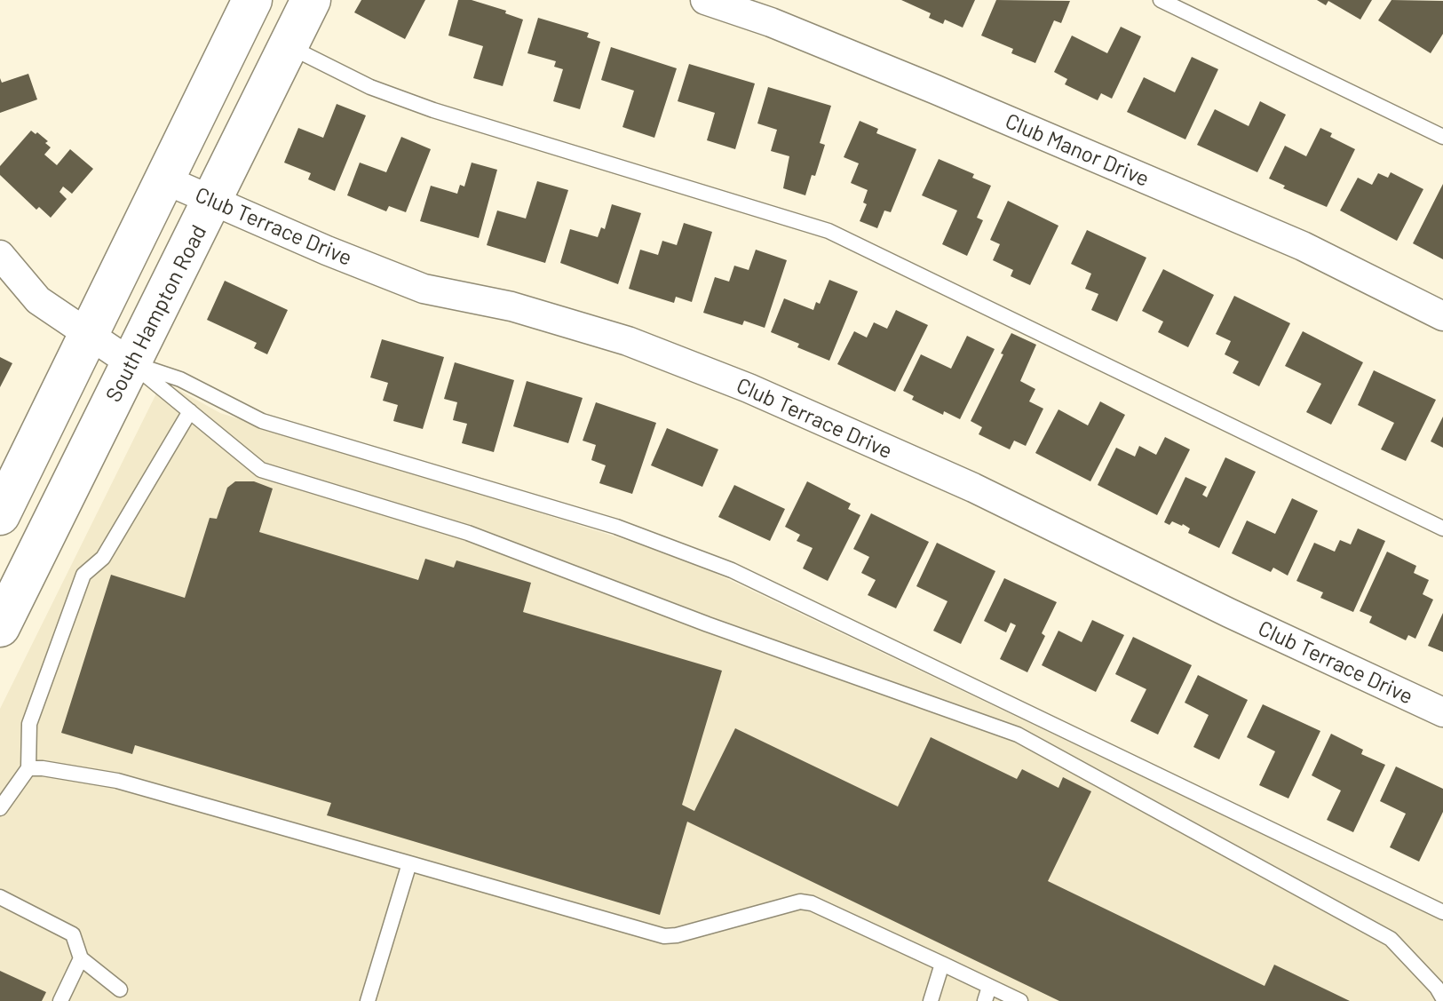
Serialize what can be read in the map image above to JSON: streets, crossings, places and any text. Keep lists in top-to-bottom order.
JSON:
{
  "streets": {
    "main road": ["South Hampton Road"],
    "street": ["Club Manor Drive", "Club Terrace Drive"]
  },
  "crossings": [
    ["Club Terrace Drive", "South Hampton Road"]
  ]
}
